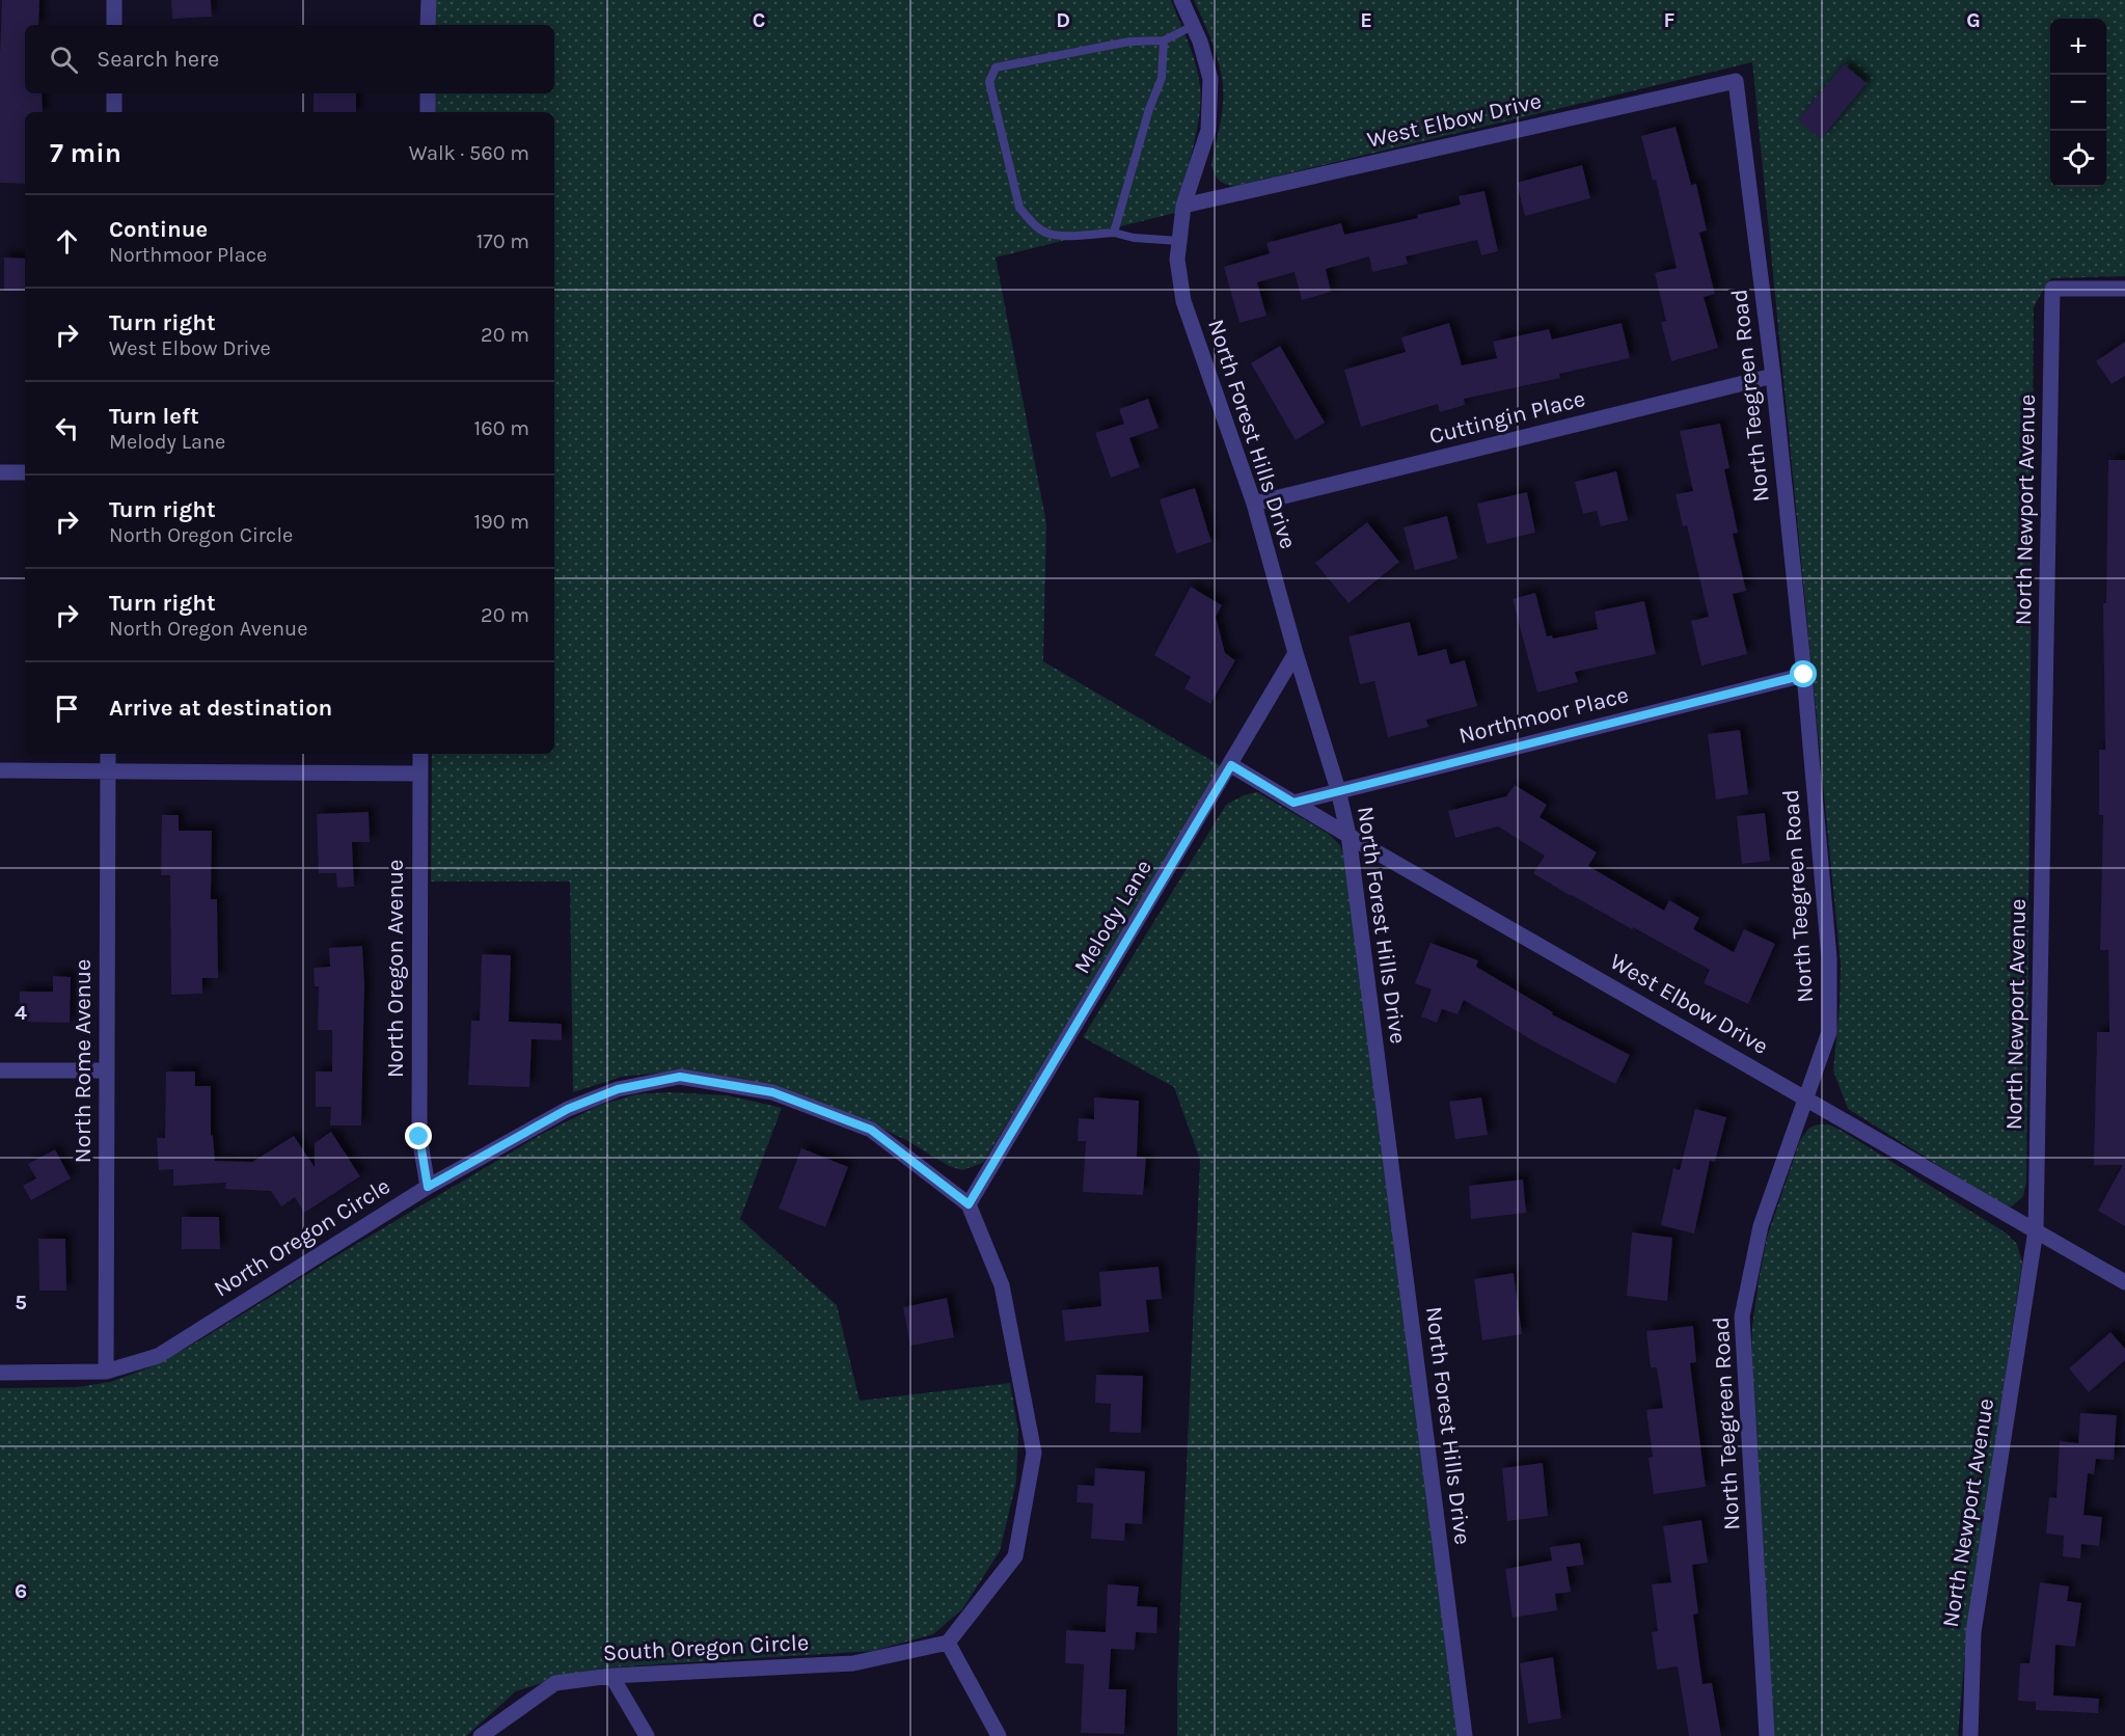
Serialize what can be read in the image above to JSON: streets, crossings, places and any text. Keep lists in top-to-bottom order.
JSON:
{
  "streets": {
    "street": [
      "West Elbow Drive",
      "North Teegreen Road",
      "Cuttingin Place",
      "North Forest Hills Drive",
      "North Newport Avenue",
      "Northmoor Place",
      "Melody Lane",
      "North Oregon Avenue",
      "North Rome Avenue",
      "North Oregon Circle",
      "South Oregon Circle"
    ]
  },
  "crossings": [
    ["West Elbow Drive", "North Teegreen Road"],
    ["West Elbow Drive", "North Forest Hills Drive"],
    ["West Elbow Drive", "North Newport Avenue"],
    ["West Elbow Drive", "Northmoor Place"],
    ["West Elbow Drive", "Melody Lane"],
    ["North Teegreen Road", "Cuttingin Place"],
    ["North Teegreen Road", "Northmoor Place"],
    ["Cuttingin Place", "North Forest Hills Drive"],
    ["North Forest Hills Drive", "Northmoor Place"],
    ["North Forest Hills Drive", "Melody Lane"],
    ["Melody Lane", "North Oregon Circle"],
    ["North Oregon Avenue", "North Oregon Circle"],
    ["North Rome Avenue", "North Oregon Circle"]
  ],
  "page": {
    "map_buttons": ["+", "−"],
    "search": "Search here",
    "heading": ["7 min", "Walk · 560 m"],
    "list": [
      ["Continue", "Northmoor Place", "170 m"],
      ["Turn right", "West Elbow Drive", "20 m"],
      ["Turn left", "Melody Lane", "160 m"],
      ["Turn right", "North Oregon Circle", "190 m"],
      ["Turn right", "North Oregon Avenue", "20 m"],
      "Arrive at destination"
    ]
  },
  "grid": {
    "columns": [
      "C",
      "D",
      "E",
      "F",
      "G"
    ],
    "rows": ["4", "5", "6"]
  }
}
